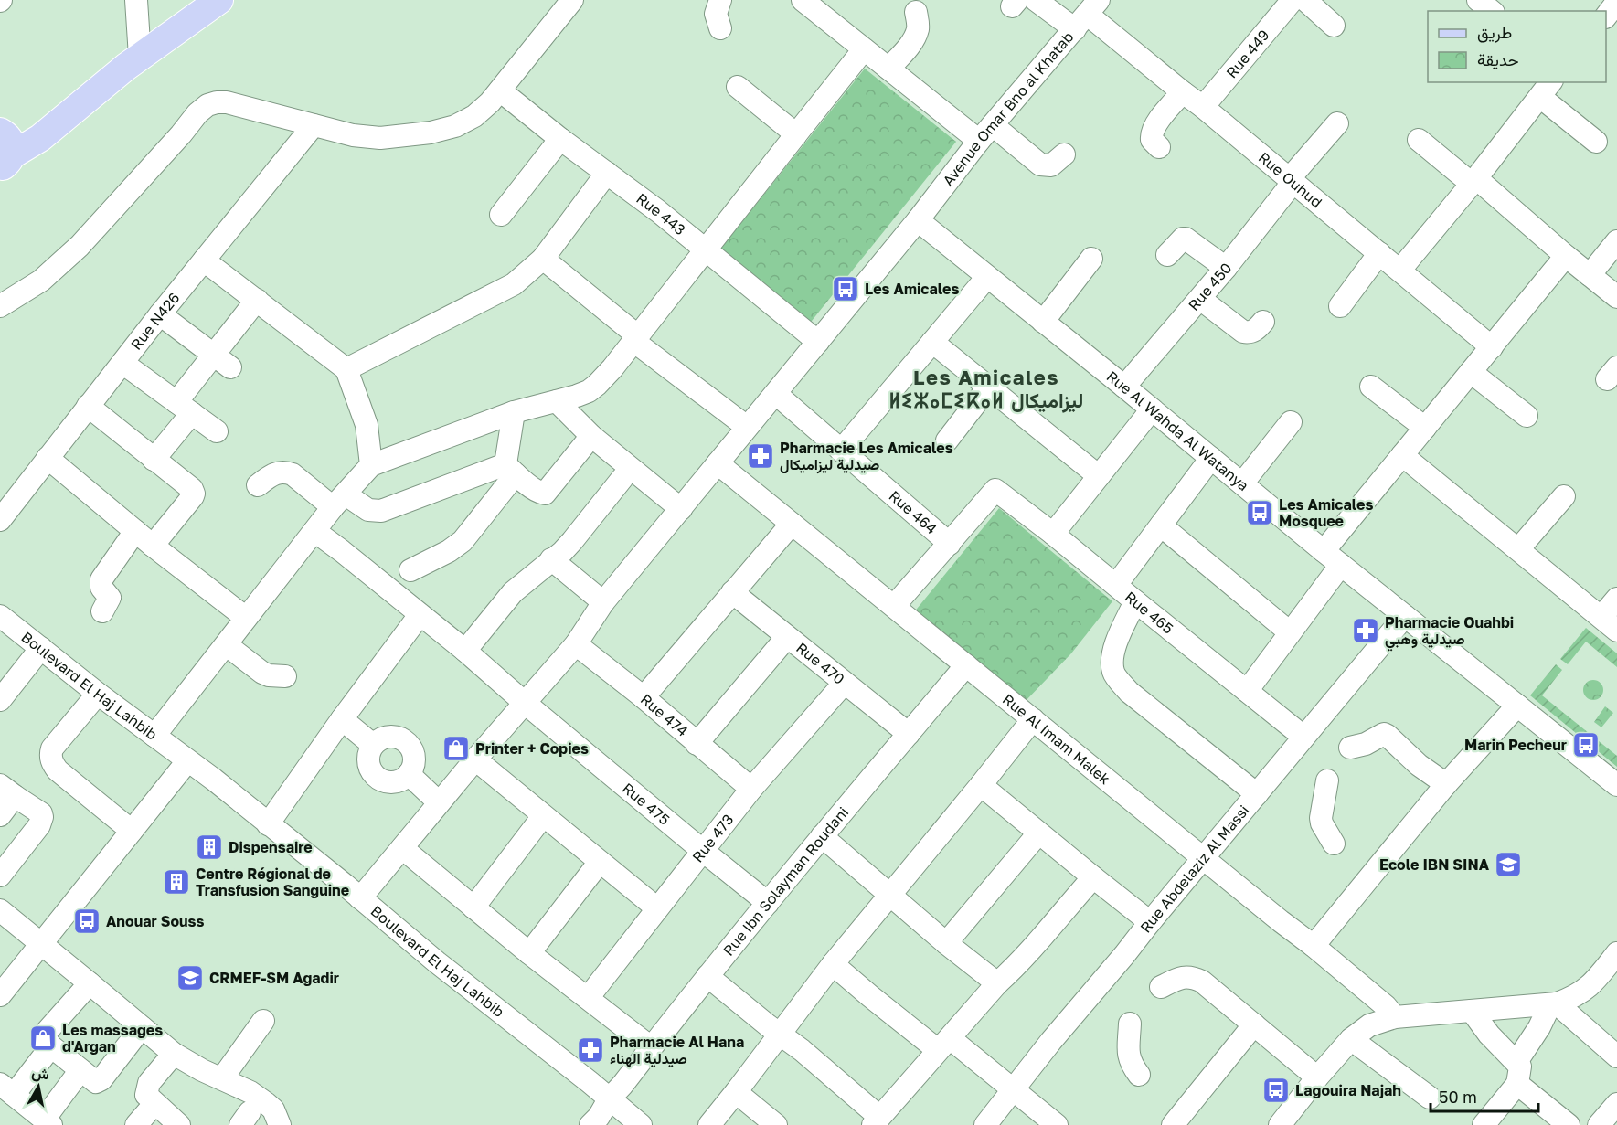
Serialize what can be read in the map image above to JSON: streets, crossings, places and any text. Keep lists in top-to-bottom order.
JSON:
{
  "streets": {
    "street": [
      "Rue 449",
      "Avenue Omar Bno al Khatab",
      "Rue Ouhud",
      "Rue 443",
      "Rue 450",
      "Rue N426",
      "Rue Al Wahda Al Watanya",
      "Rue 464",
      "Rue 465",
      "Rue 470",
      "Boulevard El Haj Lahbib",
      "Rue 474",
      "Rue Al Imam Malek",
      "Rue 475",
      "Rue 473",
      "Rue Abdelaziz Al Massi",
      "Rue Ibn Solayman Roudani"
    ]
  },
  "crossings": [
    ["Rue 449", "Rue Ouhud"],
    ["Avenue Omar Bno al Khatab", "Rue Ouhud"],
    ["Avenue Omar Bno al Khatab", "Rue 443"],
    ["Avenue Omar Bno al Khatab", "Rue Al Wahda Al Watanya"],
    ["Avenue Omar Bno al Khatab", "Rue 464"],
    ["Avenue Omar Bno al Khatab", "Boulevard El Haj Lahbib"],
    ["Avenue Omar Bno al Khatab", "Rue 474"],
    ["Avenue Omar Bno al Khatab", "Rue Al Imam Malek"],
    ["Avenue Omar Bno al Khatab", "Rue 475"],
    ["Rue Ouhud", "Rue 450"],
    ["Rue 450", "Rue Al Wahda Al Watanya"],
    ["Rue Al Wahda Al Watanya", "Rue Abdelaziz Al Massi"],
    ["Rue 464", "Rue 465"],
    ["Rue 465", "Rue Abdelaziz Al Massi"],
    ["Rue 470", "Rue 473"],
    ["Rue 470", "Rue Ibn Solayman Roudani"],
    ["Boulevard El Haj Lahbib", "Rue Ibn Solayman Roudani"],
    ["Rue 474", "Rue 473"],
    ["Rue Al Imam Malek", "Rue Abdelaziz Al Massi"],
    ["Rue Al Imam Malek", "Rue Ibn Solayman Roudani"],
    ["Rue 475", "Rue 473"],
    ["Rue 475", "Rue Ibn Solayman Roudani"]
  ],
  "districts": ["Les Amicales ⵍⵉⵣⴰⵎⵉⴽⴰⵍ ليزاميكال"],
  "places": {
    "bus stop": [
      "Les Amicales",
      "Les Amicales Mosquee",
      "Marin Pecheur",
      "Anouar Souss",
      "Lagouira Najah"
    ],
    "pharmacy": ["Pharmacie Les Amicales صيدلية ليزاميكال", "Pharmacie Ouahbi صيدلية وهبي", "Pharmacie Al Hana صيدلية الهناء"],
    "shop": ["Printer + Copies", "Les massages d'Argan"],
    "building": ["Dispensaire", "Centre Régional de Transfusion Sanguine"],
    "school or university": ["Ecole IBN SINA", "CRMEF-SM Agadir"]
  },
  "legend": ["طريق", "حديقة"],
  "scale_bar": "50 m",
  "north": "top"
}
